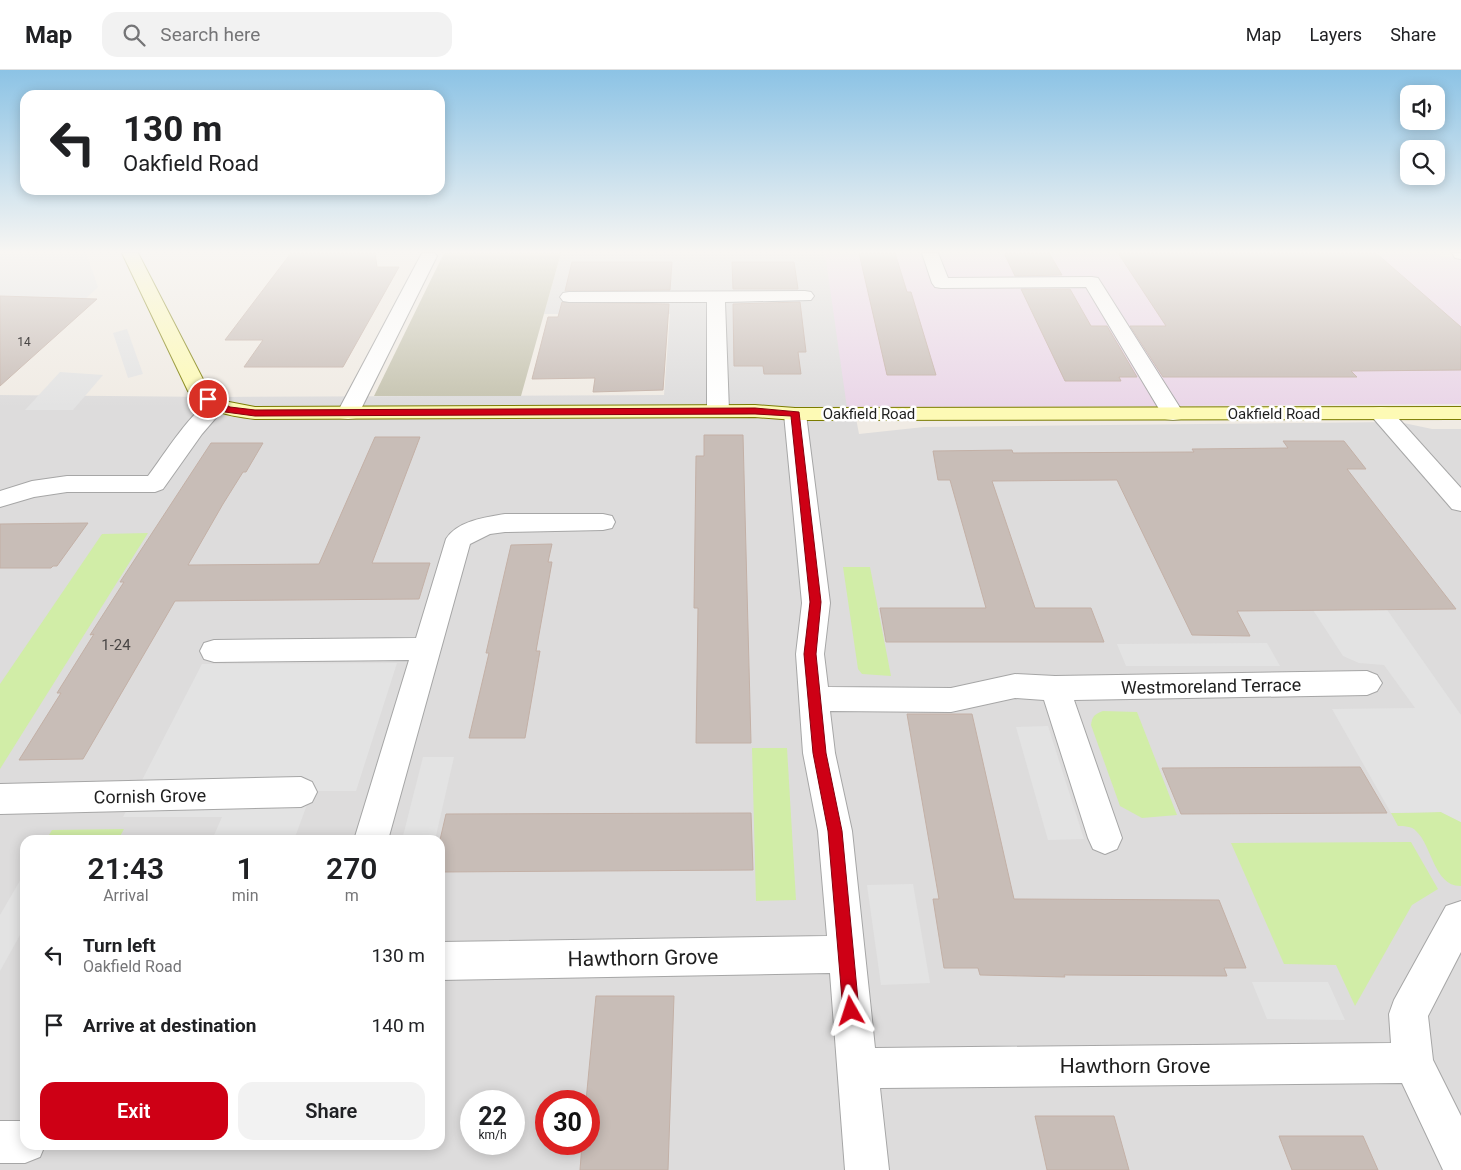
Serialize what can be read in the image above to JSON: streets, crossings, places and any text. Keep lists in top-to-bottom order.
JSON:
{
  "streets": {
    "street": [
      "Oakfield Road",
      "Westmoreland Terrace",
      "Cornish Grove",
      "Hawthorn Grove"
    ]
  },
  "house_numbers": ["14", "1-24"],
  "page": {
    "header": "Map",
    "search": "Search here",
    "nav": ["Map", "Layers", "Share"],
    "turn": ["130 m", "Oakfield Road"],
    "eta": [
      "21:43",
      "Arrival",
      "1",
      "min",
      "270",
      "m"
    ],
    "list": [
      {
        "name": "Turn left",
        "note": "Oakfield Road",
        "value": "130 m"
      },
      {
        "name": "Arrive at destination",
        "value": "140 m"
      }
    ],
    "buttons": ["Exit", "Share"],
    "speed": "22 km/h",
    "limit": "30"
  }
}
